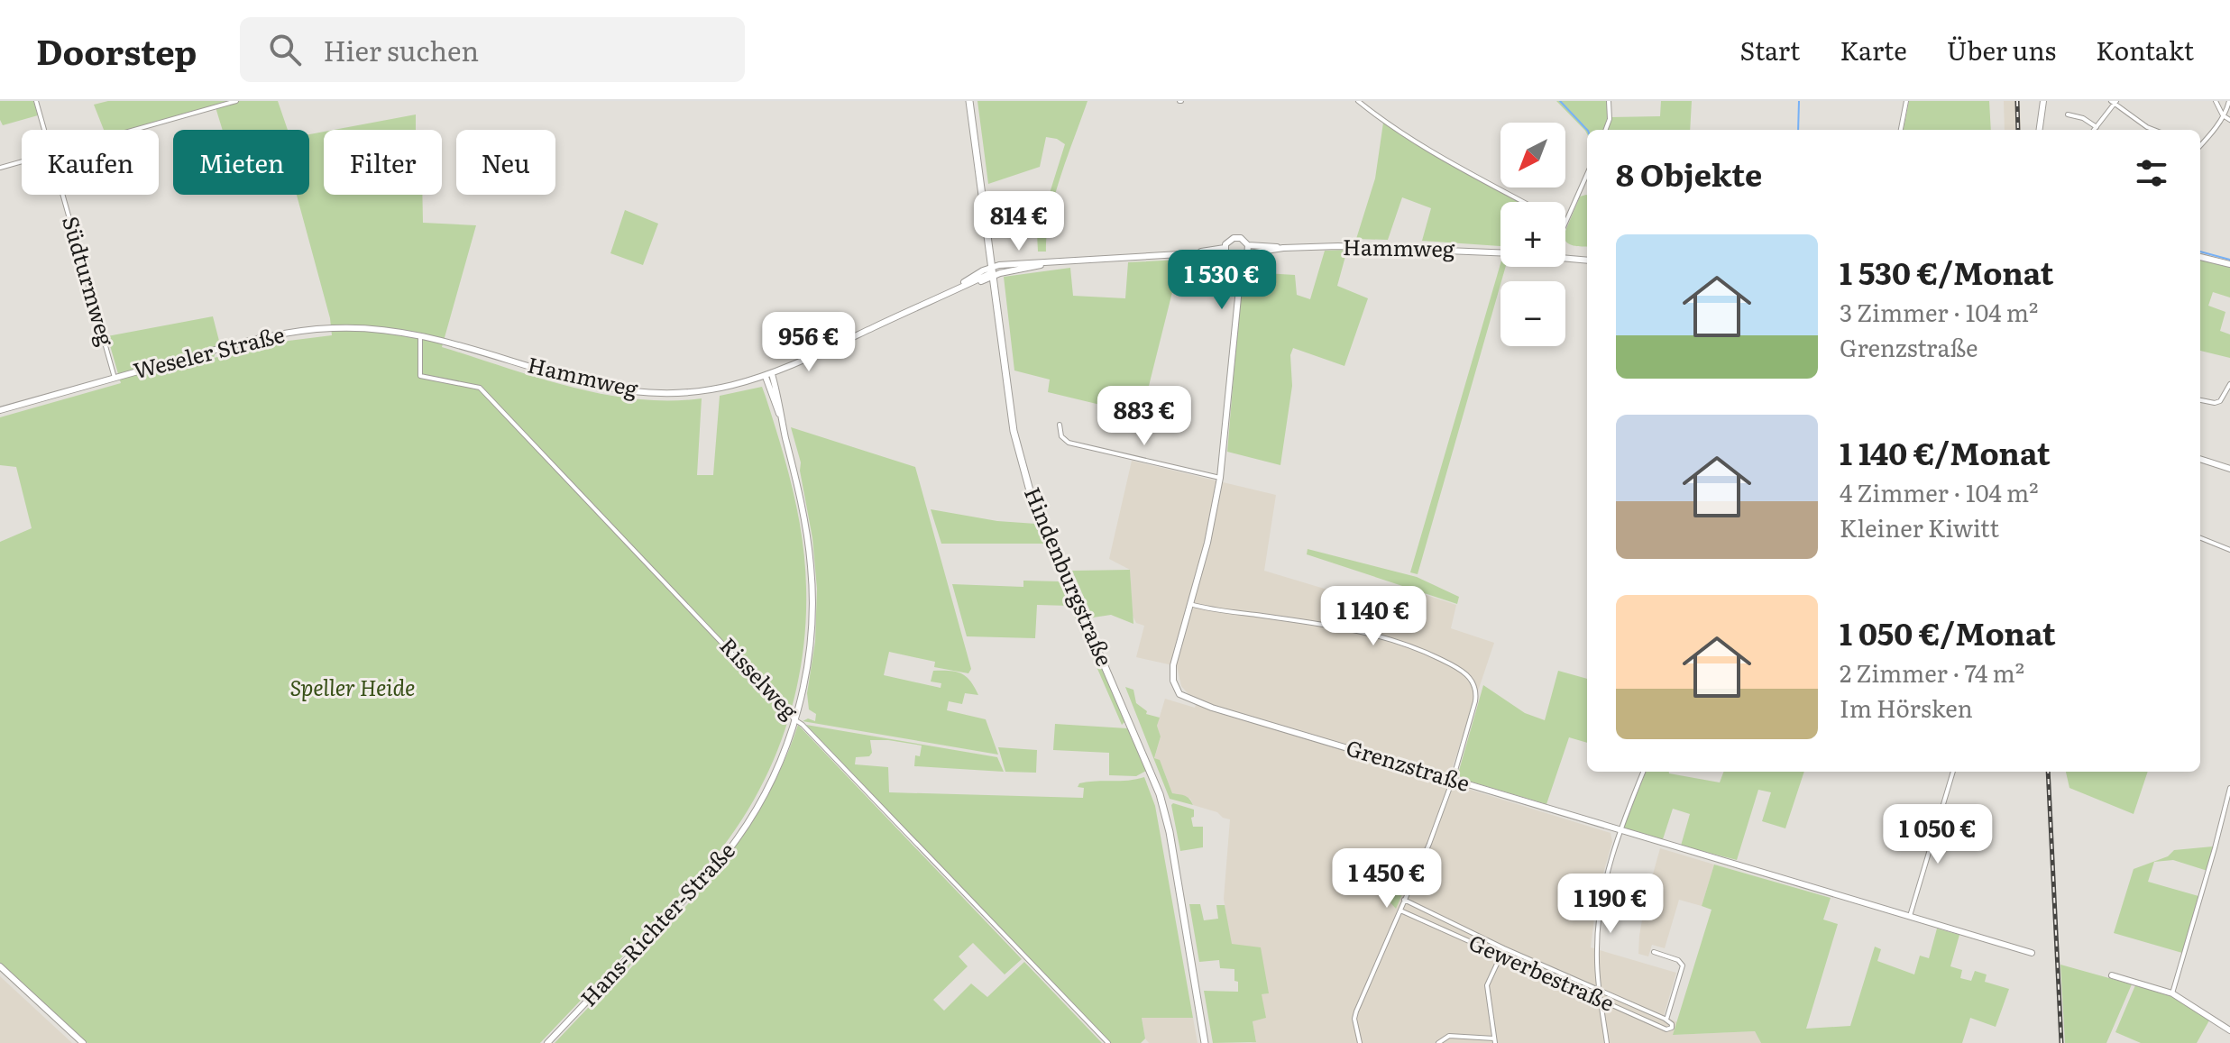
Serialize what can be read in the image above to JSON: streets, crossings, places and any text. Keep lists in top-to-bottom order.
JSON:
{
  "streets": {
    "main road": [
      "Hammweg",
      "Weseler Straße",
      "Hindenburgstraße",
      "Grenzstraße",
      "Hans-Richter-Straße"
    ],
    "street": ["Südturmweg", "Risselweg", "Gewerbestraße"]
  },
  "crossings": [
    ["Hammweg", "Weseler Straße"],
    ["Hammweg", "Hindenburgstraße"],
    ["Hammweg", "Risselweg"],
    ["Hammweg", "Grenzstraße"],
    ["Hammweg", "Hans-Richter-Straße"],
    ["Südturmweg", "Weseler Straße"],
    ["Weseler Straße", "Risselweg"],
    ["Risselweg", "Hans-Richter-Straße"]
  ],
  "parks": ["Speller Heide"],
  "north": "bottom left",
  "page": {
    "header": "Doorstep",
    "search": "Hier suchen",
    "nav": [
      "Start",
      "Karte",
      "Über uns",
      "Kontakt"
    ],
    "map_buttons": ["+", "−"],
    "chip": [
      "Kaufen",
      "Mieten",
      "Filter",
      "Neu"
    ],
    "heading": "8 Objekte",
    "price": [
      "814 €",
      "1 530 €",
      "956 €",
      "883 €",
      "1 140 €",
      "1 050 €",
      "1 450 €",
      "1 190 €"
    ],
    "list": [
      {
        "name": "1 530 €/Monat",
        "note": "3 Zimmer · 104 m² · Grenzstraße"
      },
      {
        "name": "1 140 €/Monat",
        "note": "4 Zimmer · 104 m² · Kleiner Kiwitt"
      },
      {
        "name": "1 050 €/Monat",
        "note": "2 Zimmer · 74 m² · Im Hörsken"
      }
    ]
  }
}
